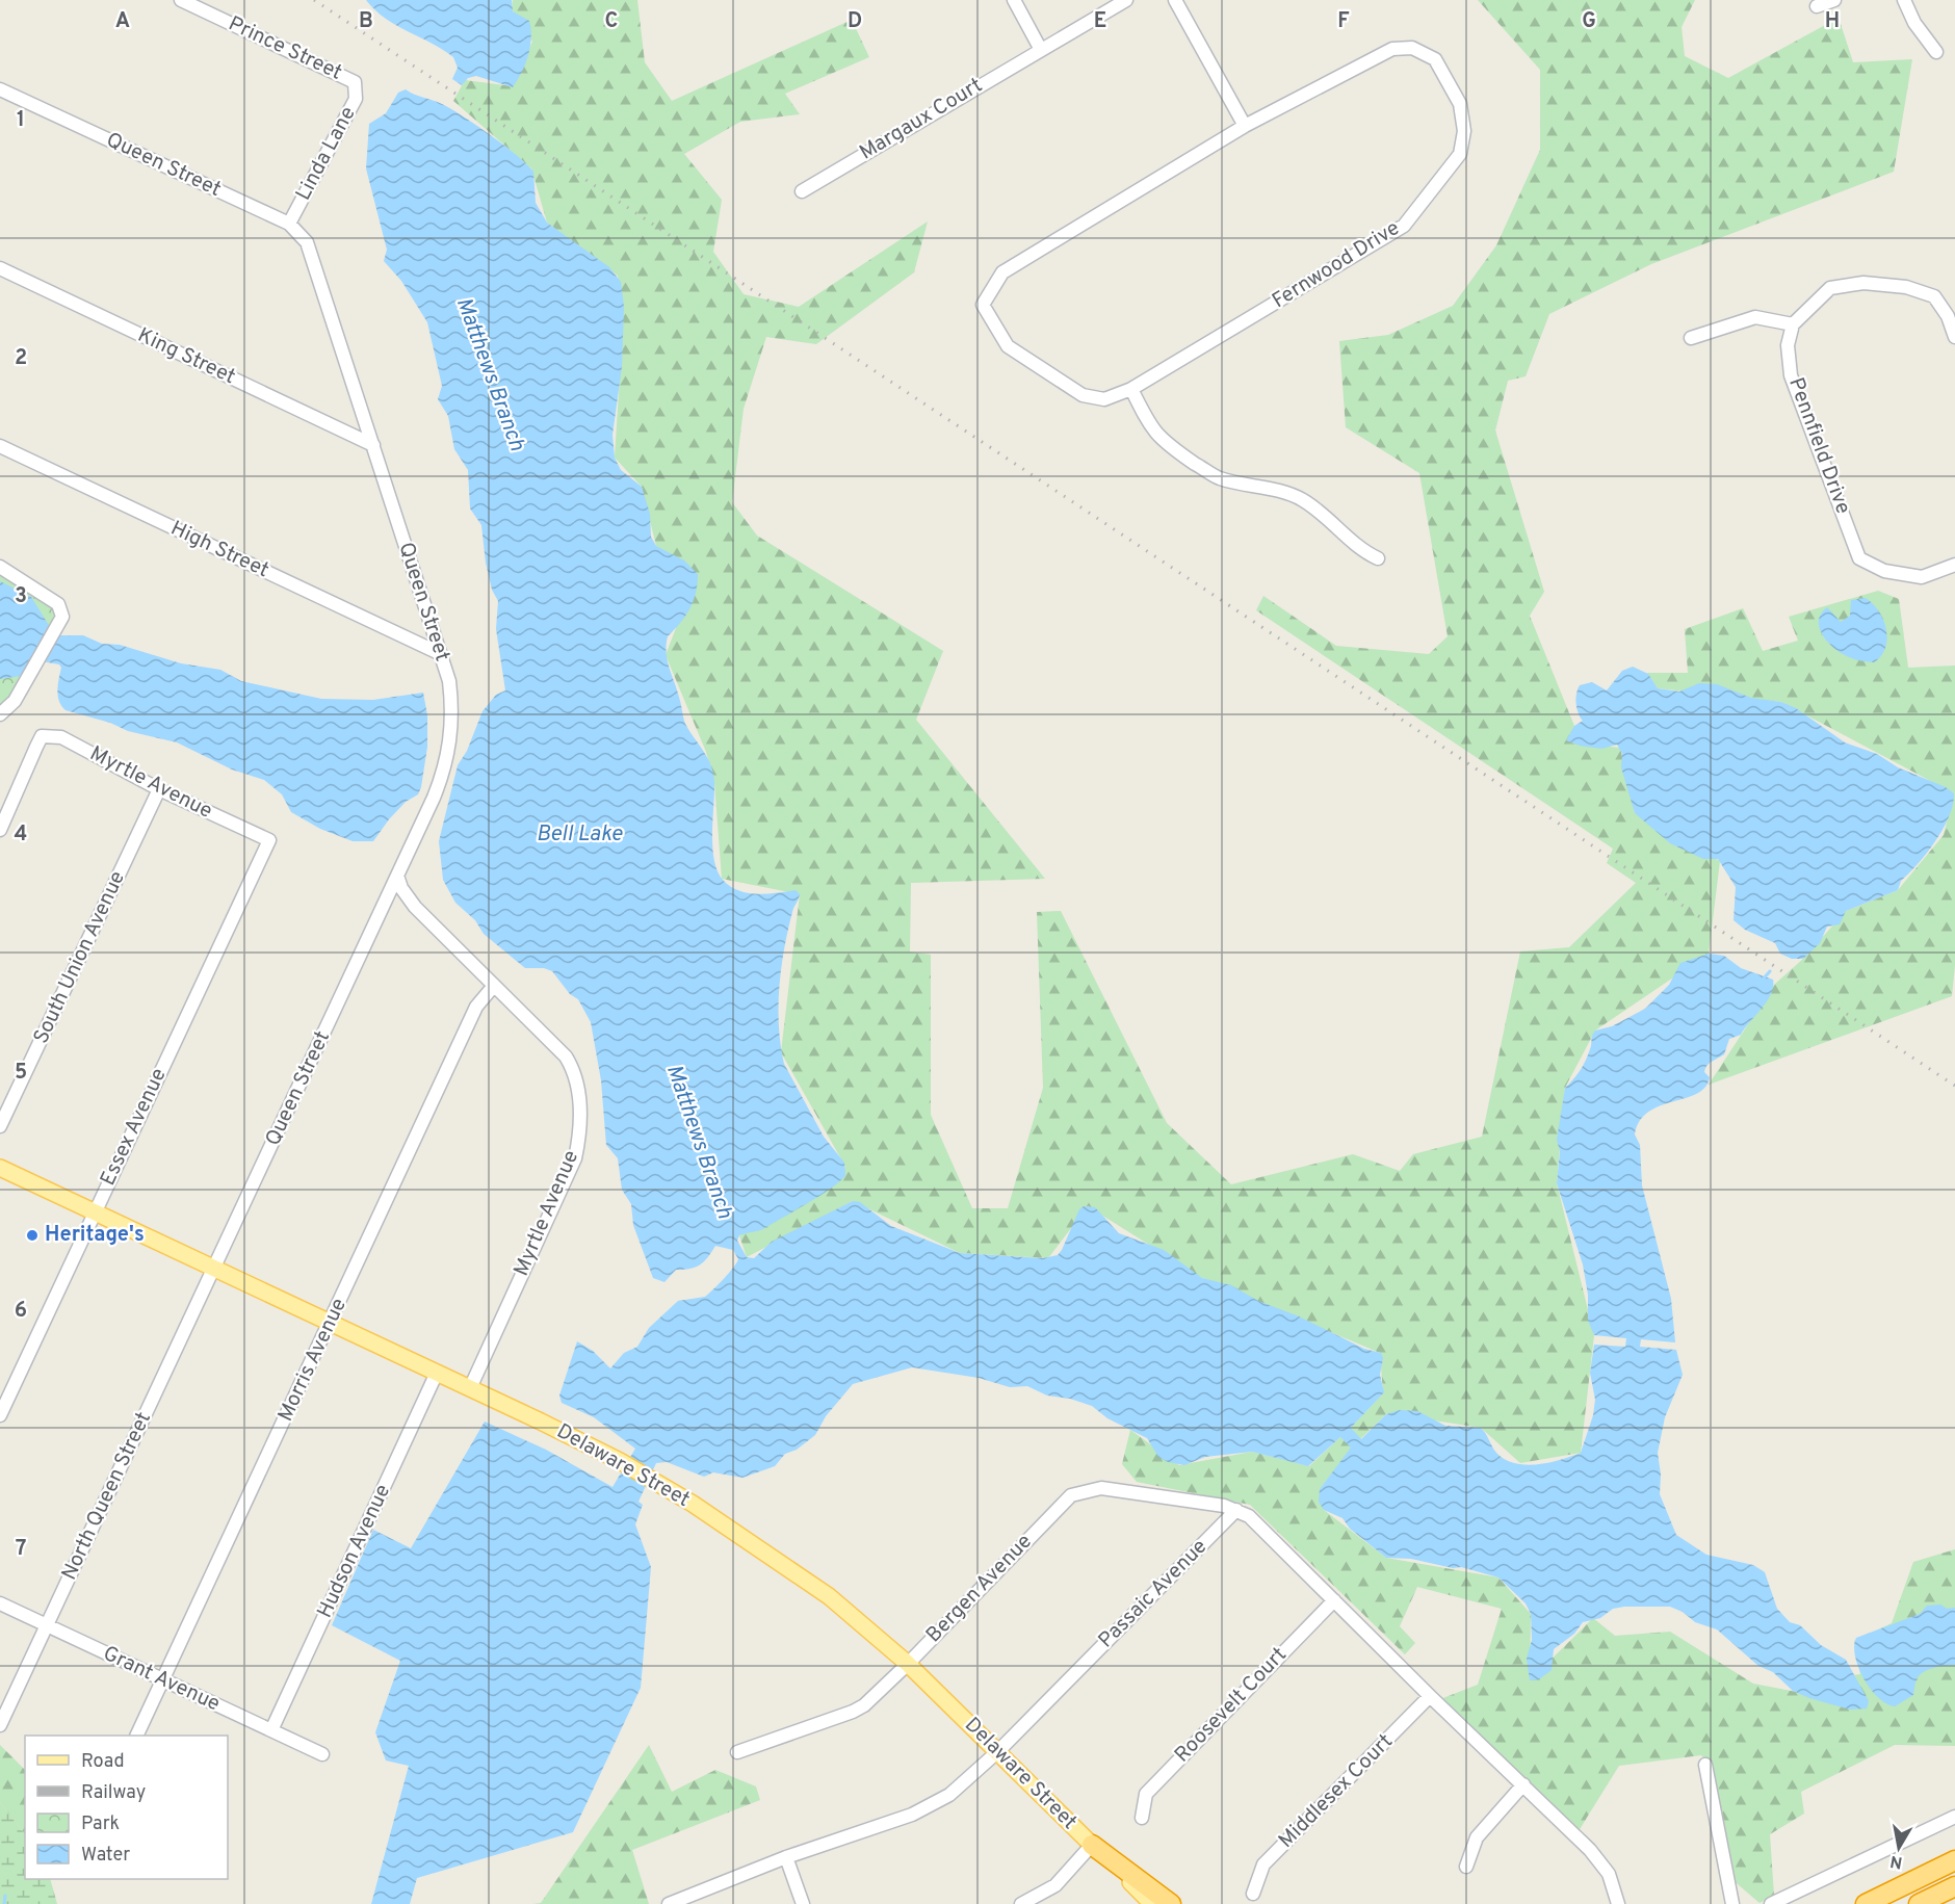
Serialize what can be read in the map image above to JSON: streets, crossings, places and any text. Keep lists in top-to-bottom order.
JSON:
{
  "streets": {
    "main road": ["Delaware Street"],
    "street": [
      "Prince Street",
      "Margaux Court",
      "Linda Lane",
      "Queen Street",
      "Fernwood Drive",
      "King Street",
      "Pennfield Drive",
      "High Street",
      "Myrtle Avenue",
      "South Union Avenue",
      "Essex Avenue",
      "Morris Avenue",
      "North Queen Street",
      "Hudson Avenue",
      "Bergen Avenue",
      "Passaic Avenue",
      "Grant Avenue",
      "Roosevelt Court",
      "Middlesex Court"
    ]
  },
  "crossings": [
    ["Prince Street", "Linda Lane"],
    ["Linda Lane", "Queen Street"],
    ["Queen Street", "King Street"],
    ["Queen Street", "High Street"],
    ["Queen Street", "Myrtle Avenue"],
    ["Queen Street", "Delaware Street"],
    ["Queen Street", "North Queen Street"],
    ["Myrtle Avenue", "South Union Avenue"],
    ["Myrtle Avenue", "Essex Avenue"],
    ["Myrtle Avenue", "Morris Avenue"],
    ["Myrtle Avenue", "Delaware Street"],
    ["Essex Avenue", "Delaware Street"],
    ["Morris Avenue", "Delaware Street"],
    ["Morris Avenue", "Grant Avenue"],
    ["Delaware Street", "North Queen Street"],
    ["Delaware Street", "Hudson Avenue"],
    ["Delaware Street", "Bergen Avenue"],
    ["Delaware Street", "Passaic Avenue"],
    ["North Queen Street", "Grant Avenue"],
    ["Hudson Avenue", "Grant Avenue"],
    ["Bergen Avenue", "Passaic Avenue"]
  ],
  "water": ["Matthews Branch", "Bell Lake"],
  "places": ["Heritage's"],
  "legend": [
    "Road",
    "Railway",
    "Park",
    "Water"
  ],
  "north": "bottom",
  "grid": {
    "columns": [
      "A",
      "B",
      "C",
      "D",
      "E",
      "F",
      "G",
      "H"
    ],
    "rows": [
      "1",
      "2",
      "3",
      "4",
      "5",
      "6",
      "7"
    ]
  }
}
